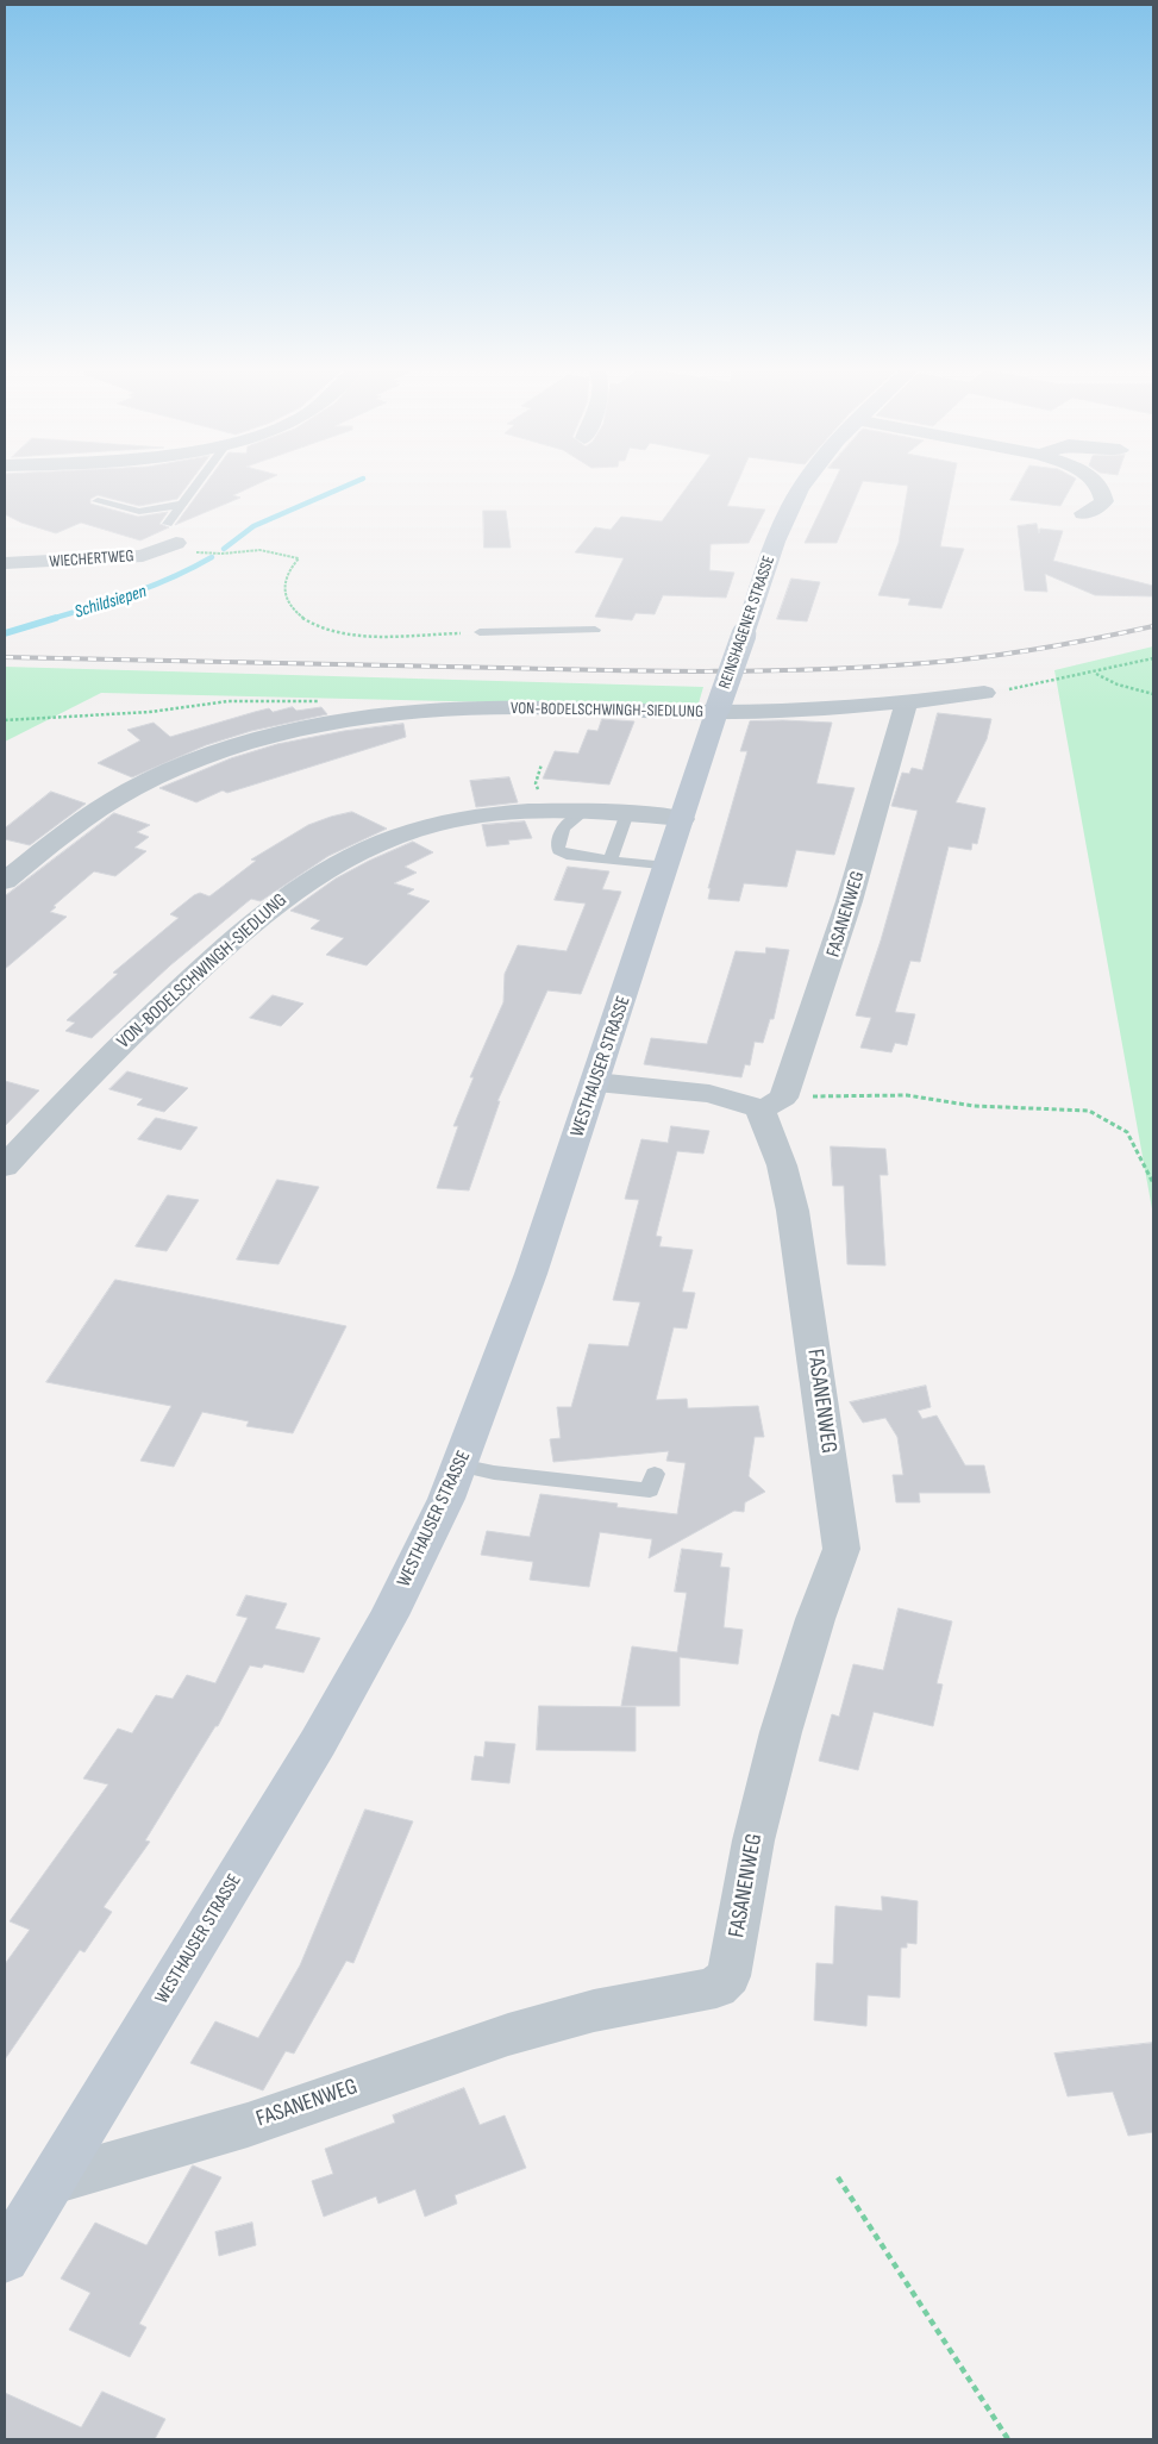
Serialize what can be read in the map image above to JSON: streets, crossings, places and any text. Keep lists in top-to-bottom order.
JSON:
{
  "streets": {
    "main road": ["REINSHAGENER STRASSE", "WESTHAUSER STRASSE"],
    "street": ["WIECHERTWEG", "VON-BODELSCHWINGH-SIEDLUNG", "FASANENWEG"]
  },
  "crossings": [
    ["REINSHAGENER STRASSE", "VON-BODELSCHWINGH-SIEDLUNG"],
    ["REINSHAGENER STRASSE", "WESTHAUSER STRASSE"],
    ["VON-BODELSCHWINGH-SIEDLUNG", "WESTHAUSER STRASSE"],
    ["FASANENWEG", "WESTHAUSER STRASSE"]
  ],
  "water": ["Schildsiepen"]
}
